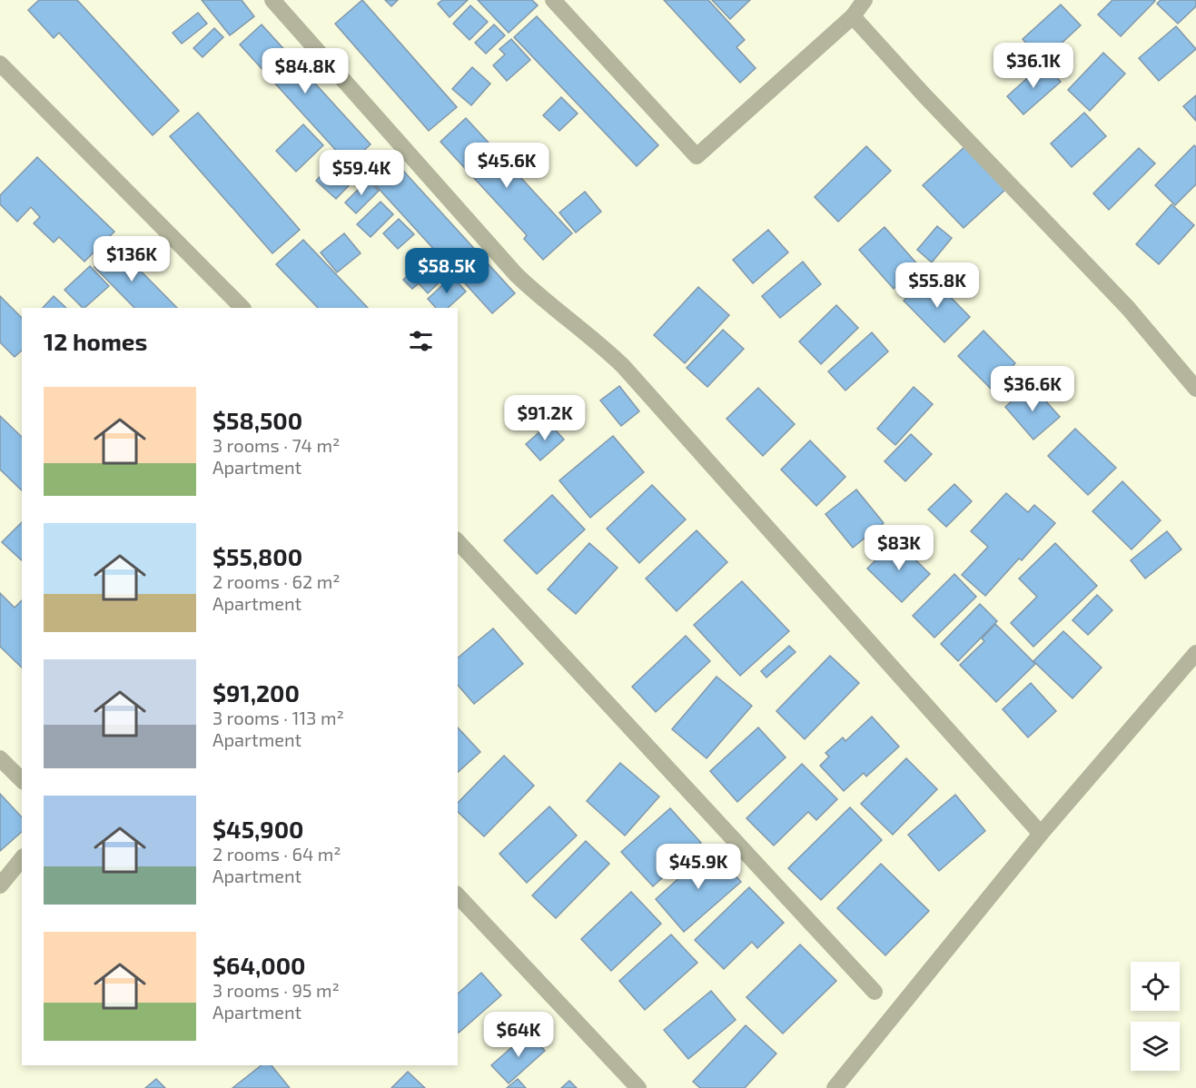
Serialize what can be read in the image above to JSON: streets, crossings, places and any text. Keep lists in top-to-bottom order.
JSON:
{
  "page": {
    "price": [
      "$36.1K",
      "$84.8K",
      "$45.6K",
      "$59.4K",
      "$136K",
      "$58.5K",
      "$55.8K",
      "$36.6K",
      "$91.2K",
      "$83K",
      "$45.9K",
      "$64K"
    ],
    "heading": "12 homes",
    "list": [
      {
        "name": "$58,500",
        "note": "3 rooms · 74 m² · Apartment"
      },
      {
        "name": "$55,800",
        "note": "2 rooms · 62 m² · Apartment"
      },
      {
        "name": "$91,200",
        "note": "3 rooms · 113 m² · Apartment"
      },
      {
        "name": "$45,900",
        "note": "2 rooms · 64 m² · Apartment"
      },
      {
        "name": "$64,000",
        "note": "3 rooms · 95 m² · Apartment"
      }
    ]
  }
}
